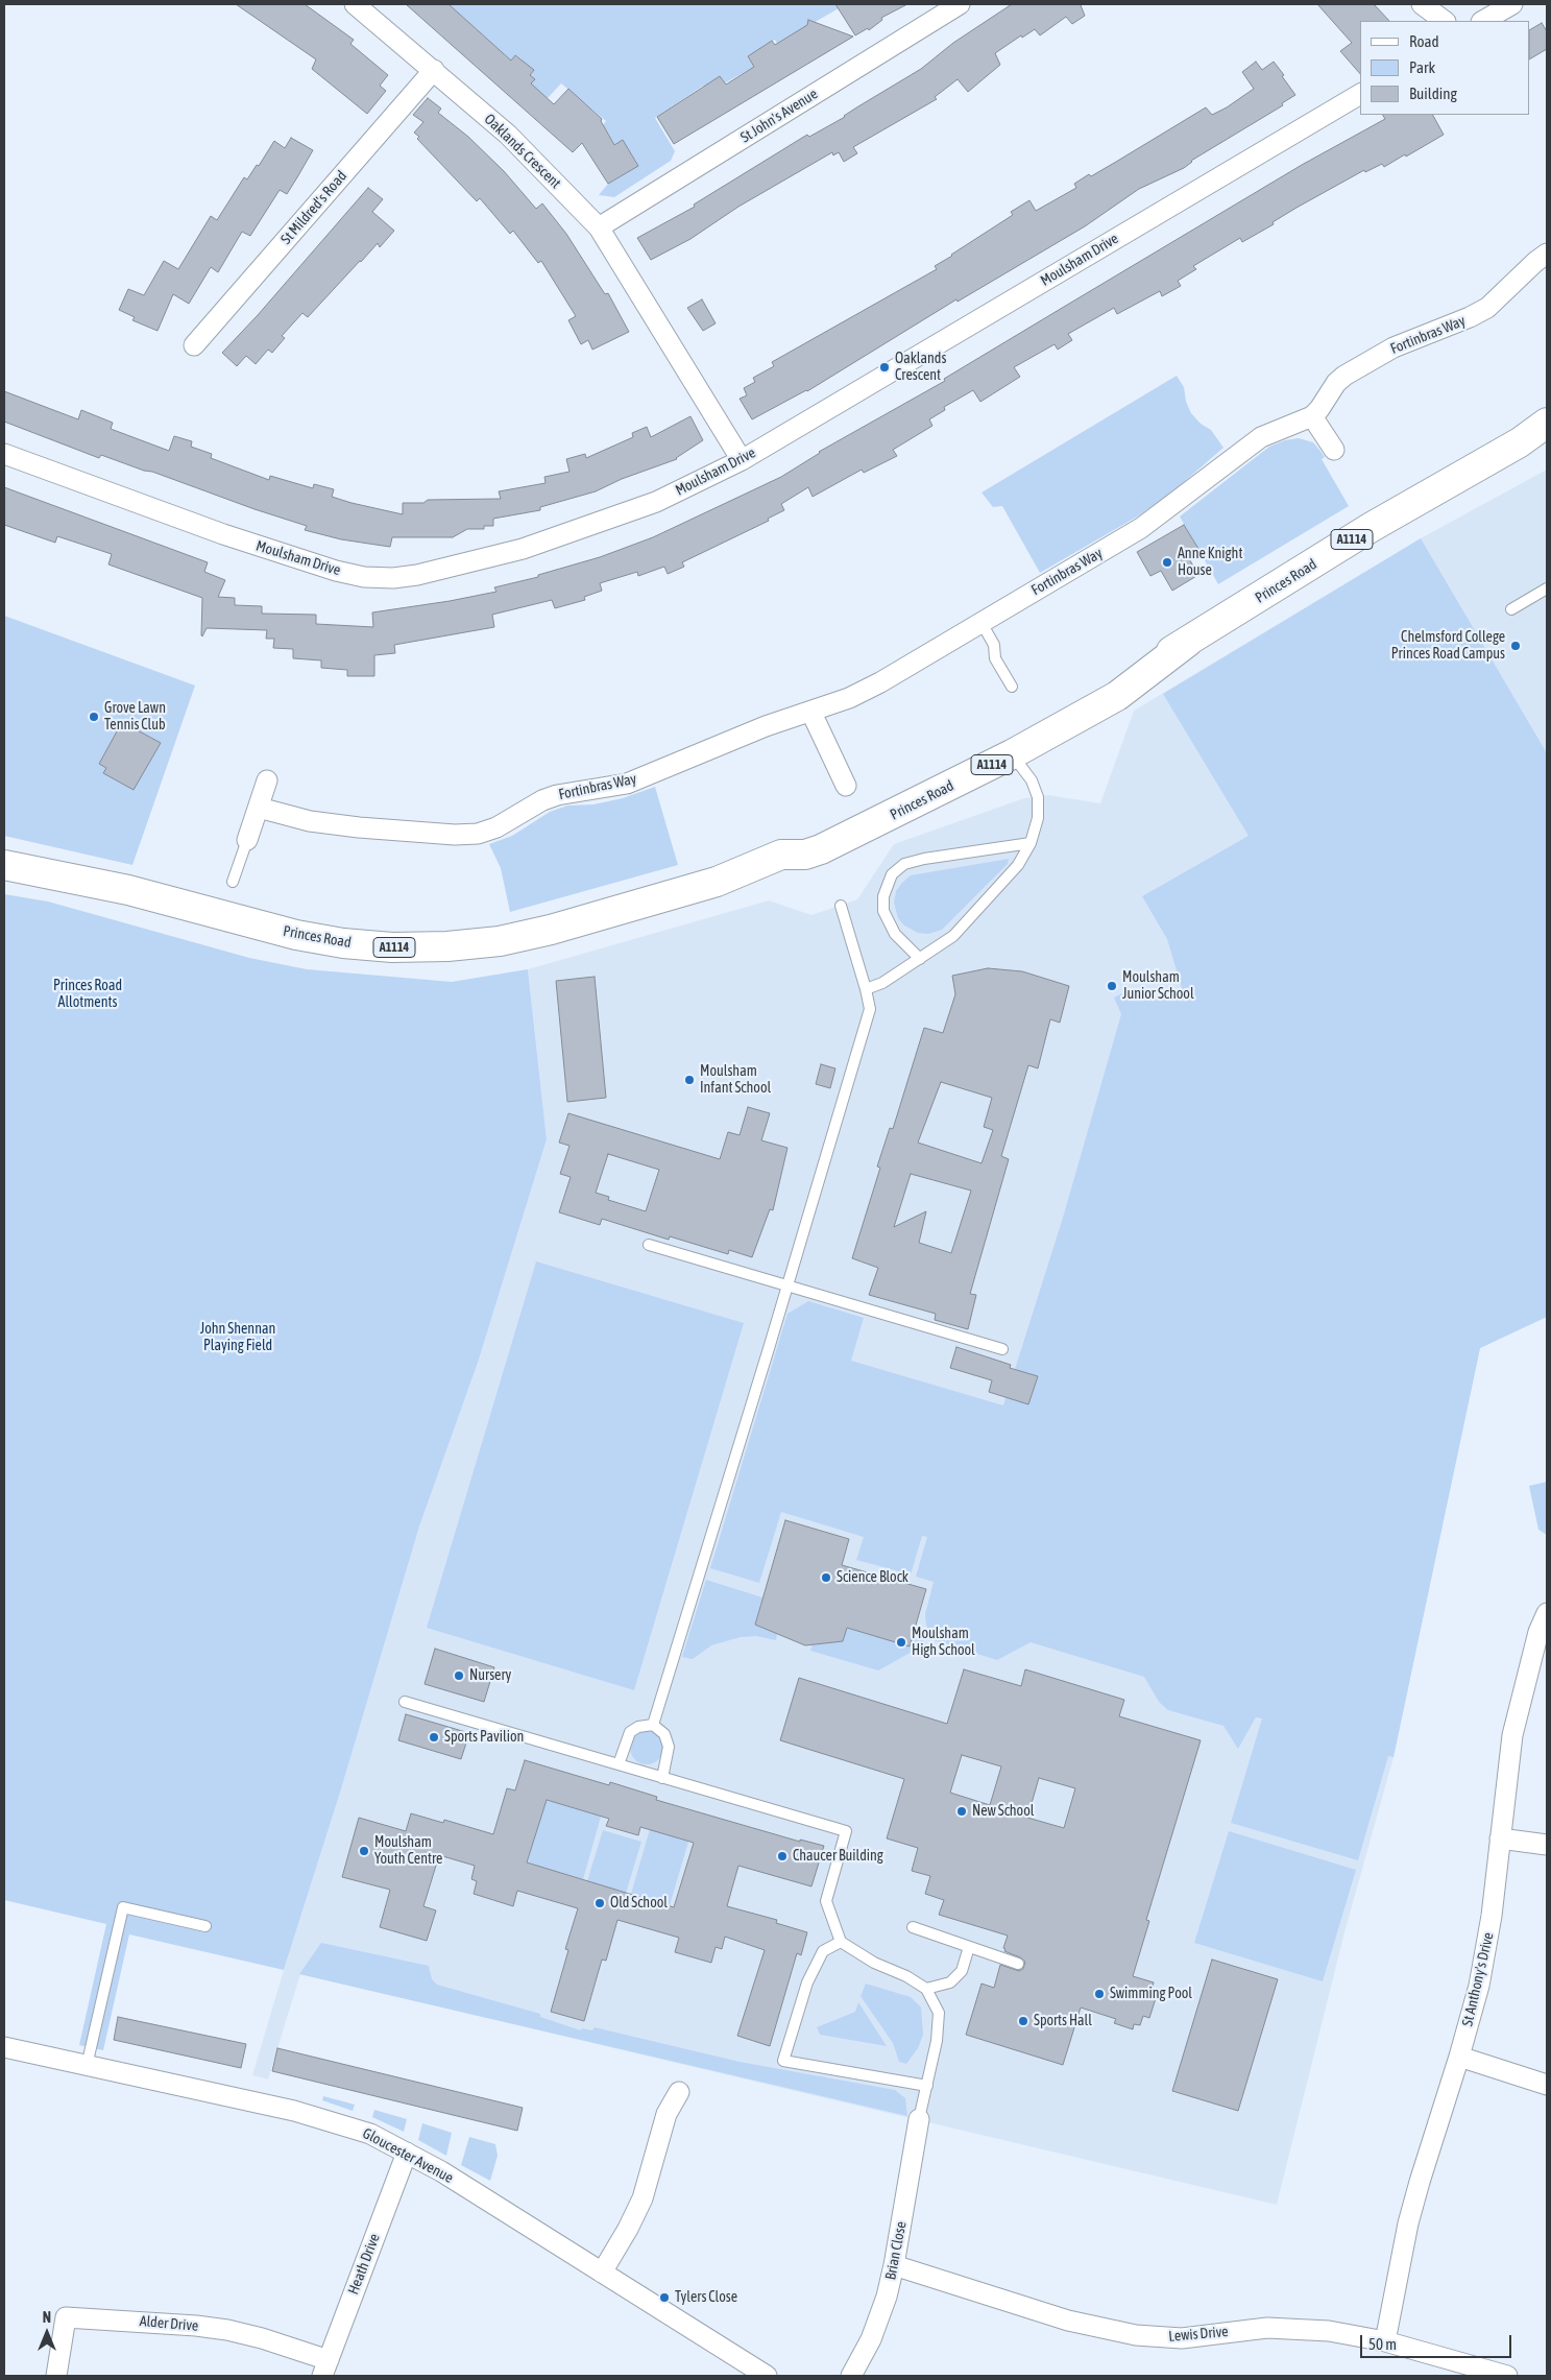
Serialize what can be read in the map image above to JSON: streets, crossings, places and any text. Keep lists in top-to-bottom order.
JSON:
{
  "streets": {
    "main road": ["A1114", "Princes Road"],
    "street": [
      "St John's Avenue",
      "Oaklands Crescent",
      "St Mildred's Road",
      "Moulsham Drive",
      "Fortinbras Way",
      "St Anthony's Drive",
      "Gloucester Avenue",
      "Brian Close",
      "Heath Drive",
      "Alder Drive",
      "Lewis Drive"
    ]
  },
  "crossings": [
    ["St John's Avenue", "Oaklands Crescent"],
    ["Oaklands Crescent", "St Mildred's Road"],
    ["Oaklands Crescent", "Moulsham Drive"],
    ["St Anthony's Drive", "Lewis Drive"],
    ["Gloucester Avenue", "Heath Drive"],
    ["Brian Close", "Lewis Drive"],
    ["Heath Drive", "Alder Drive"]
  ],
  "parks": ["Princes Road Allotments", "John Shennan Playing Field"],
  "places": [
    "Oaklands Crescent",
    "Anne Knight House",
    "Chelmsford College Princes Road Campus",
    "Grove Lawn Tennis Club",
    "Moulsham Junior School",
    "Moulsham Infant School",
    "Science Block",
    "Moulsham High School",
    "Nursery",
    "Sports Pavilion",
    "New School",
    "Moulsham Youth Centre",
    "Chaucer Building",
    "Old School",
    "Swimming Pool",
    "Sports Hall",
    "Tylers Close"
  ],
  "legend": ["Road", "Park", "Building"],
  "scale_bar": "50 m",
  "north": "top"
}
